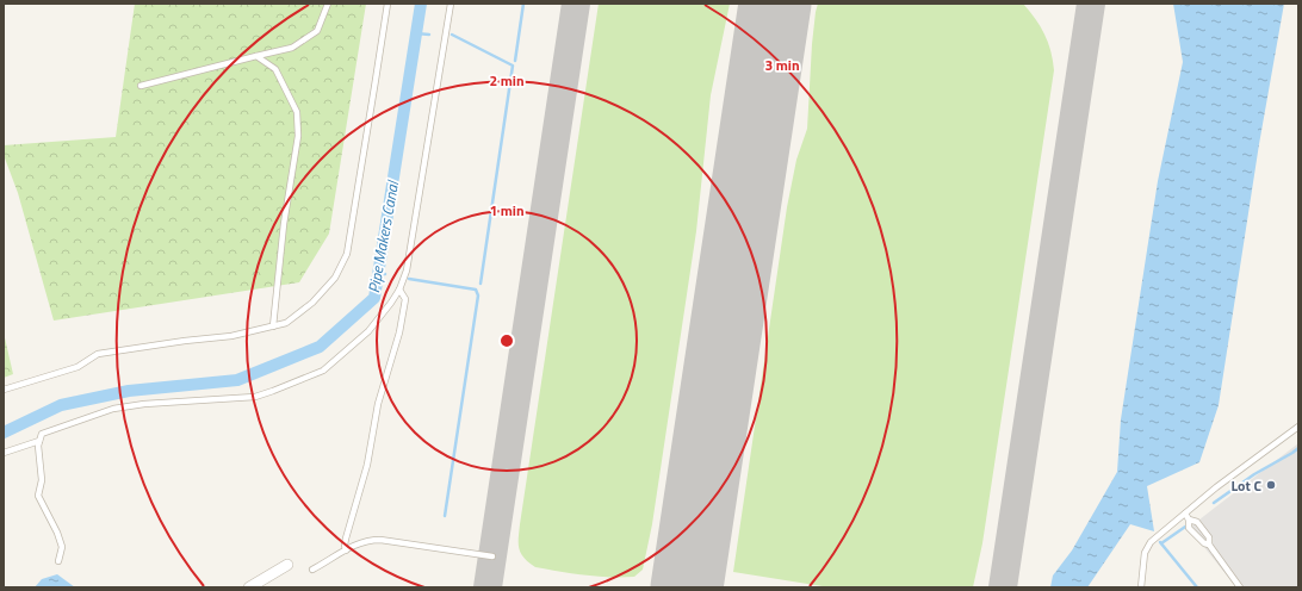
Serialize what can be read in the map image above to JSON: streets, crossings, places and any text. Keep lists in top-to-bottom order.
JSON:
{
  "water": ["Pipe Makers Canal"],
  "places": ["Lot C"],
  "rings": ["3 min", "2 min", "1 min"]
}
